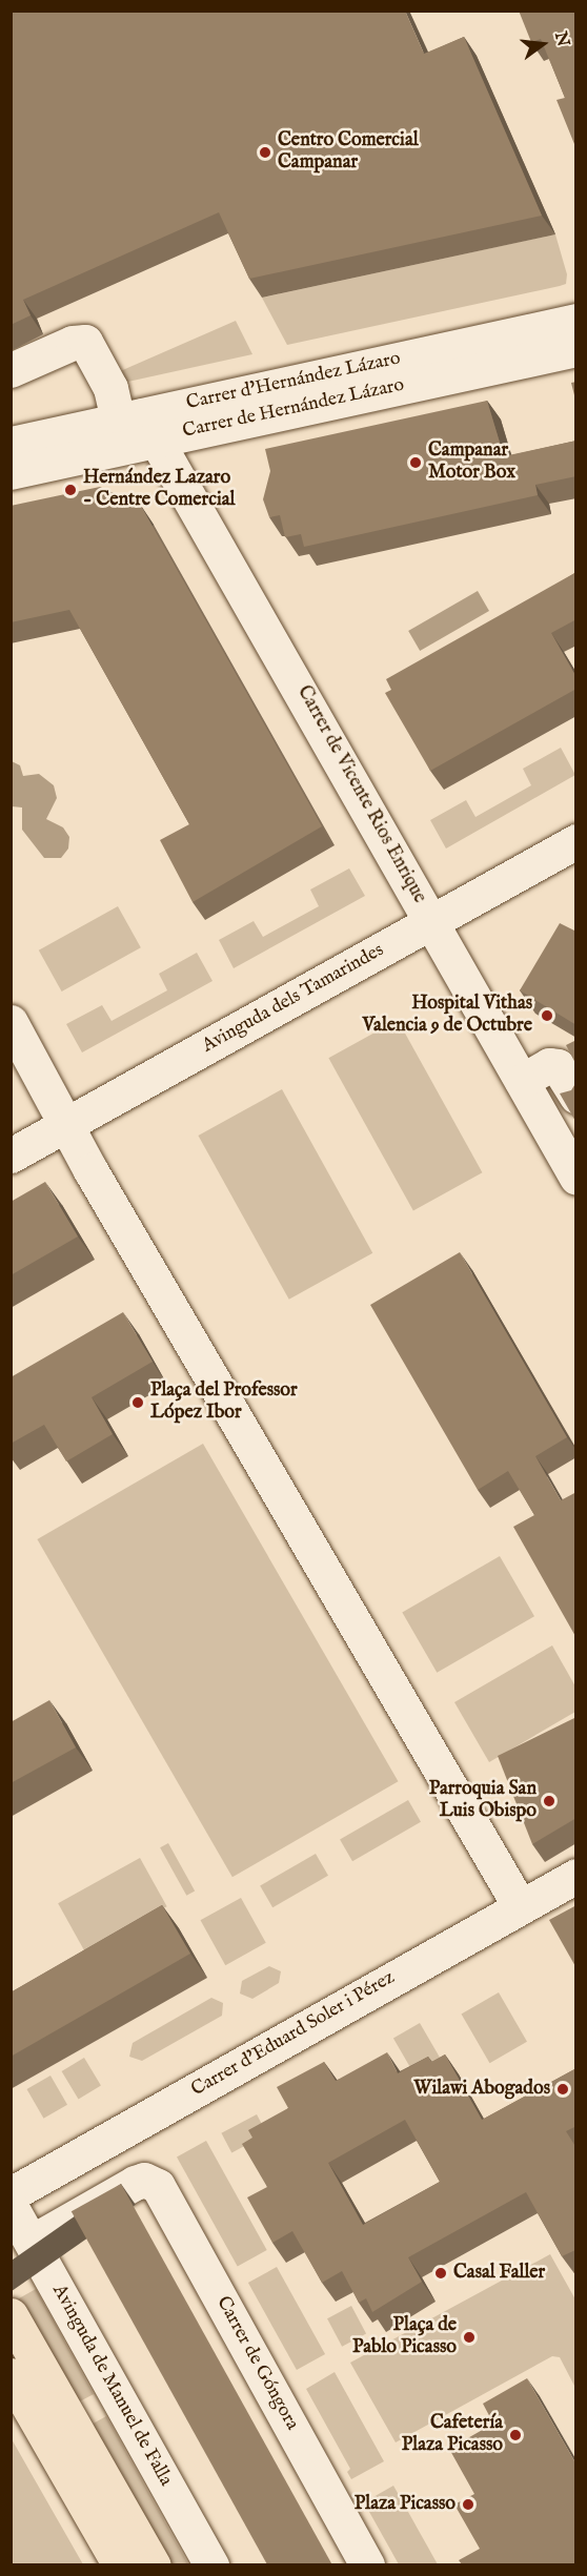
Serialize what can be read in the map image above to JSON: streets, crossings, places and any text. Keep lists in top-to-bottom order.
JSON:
{
  "streets": {
    "street": [
      "Carrer d'Hernández Lázaro",
      "Carrer de Hernández Lázaro",
      "Carrer de Vicente Rios Enrique",
      "Avinguda dels Tamarindes",
      "Carrer d'Eduard Soler i Pérez",
      "Carrer de Góngora",
      "Avinguda de Manuel de Falla"
    ]
  },
  "crossings": [
    ["Carrer d'Hernández Lázaro", "Carrer de Hernández Lázaro"],
    ["Carrer d'Hernández Lázaro", "Carrer de Vicente Rios Enrique"],
    ["Carrer de Hernández Lázaro", "Carrer de Vicente Rios Enrique"],
    ["Carrer de Vicente Rios Enrique", "Avinguda dels Tamarindes"],
    ["Carrer de Góngora", "Avinguda de Manuel de Falla"]
  ],
  "places": [
    "Centro Comercial Campanar",
    "Campanar Motor Box",
    "Hernández Lazaro - Centre Comercial",
    "Hospital Vithas Valencia 9 de Octubre",
    "Plaça del Professor López Ibor",
    "Parroquia San Luis Obispo",
    "Wilawi Abogados",
    "Casal Faller",
    "Plaça de Pablo Picasso",
    "Cafetería Plaza Picasso",
    "Plaza Picasso"
  ],
  "north": "right"
}
